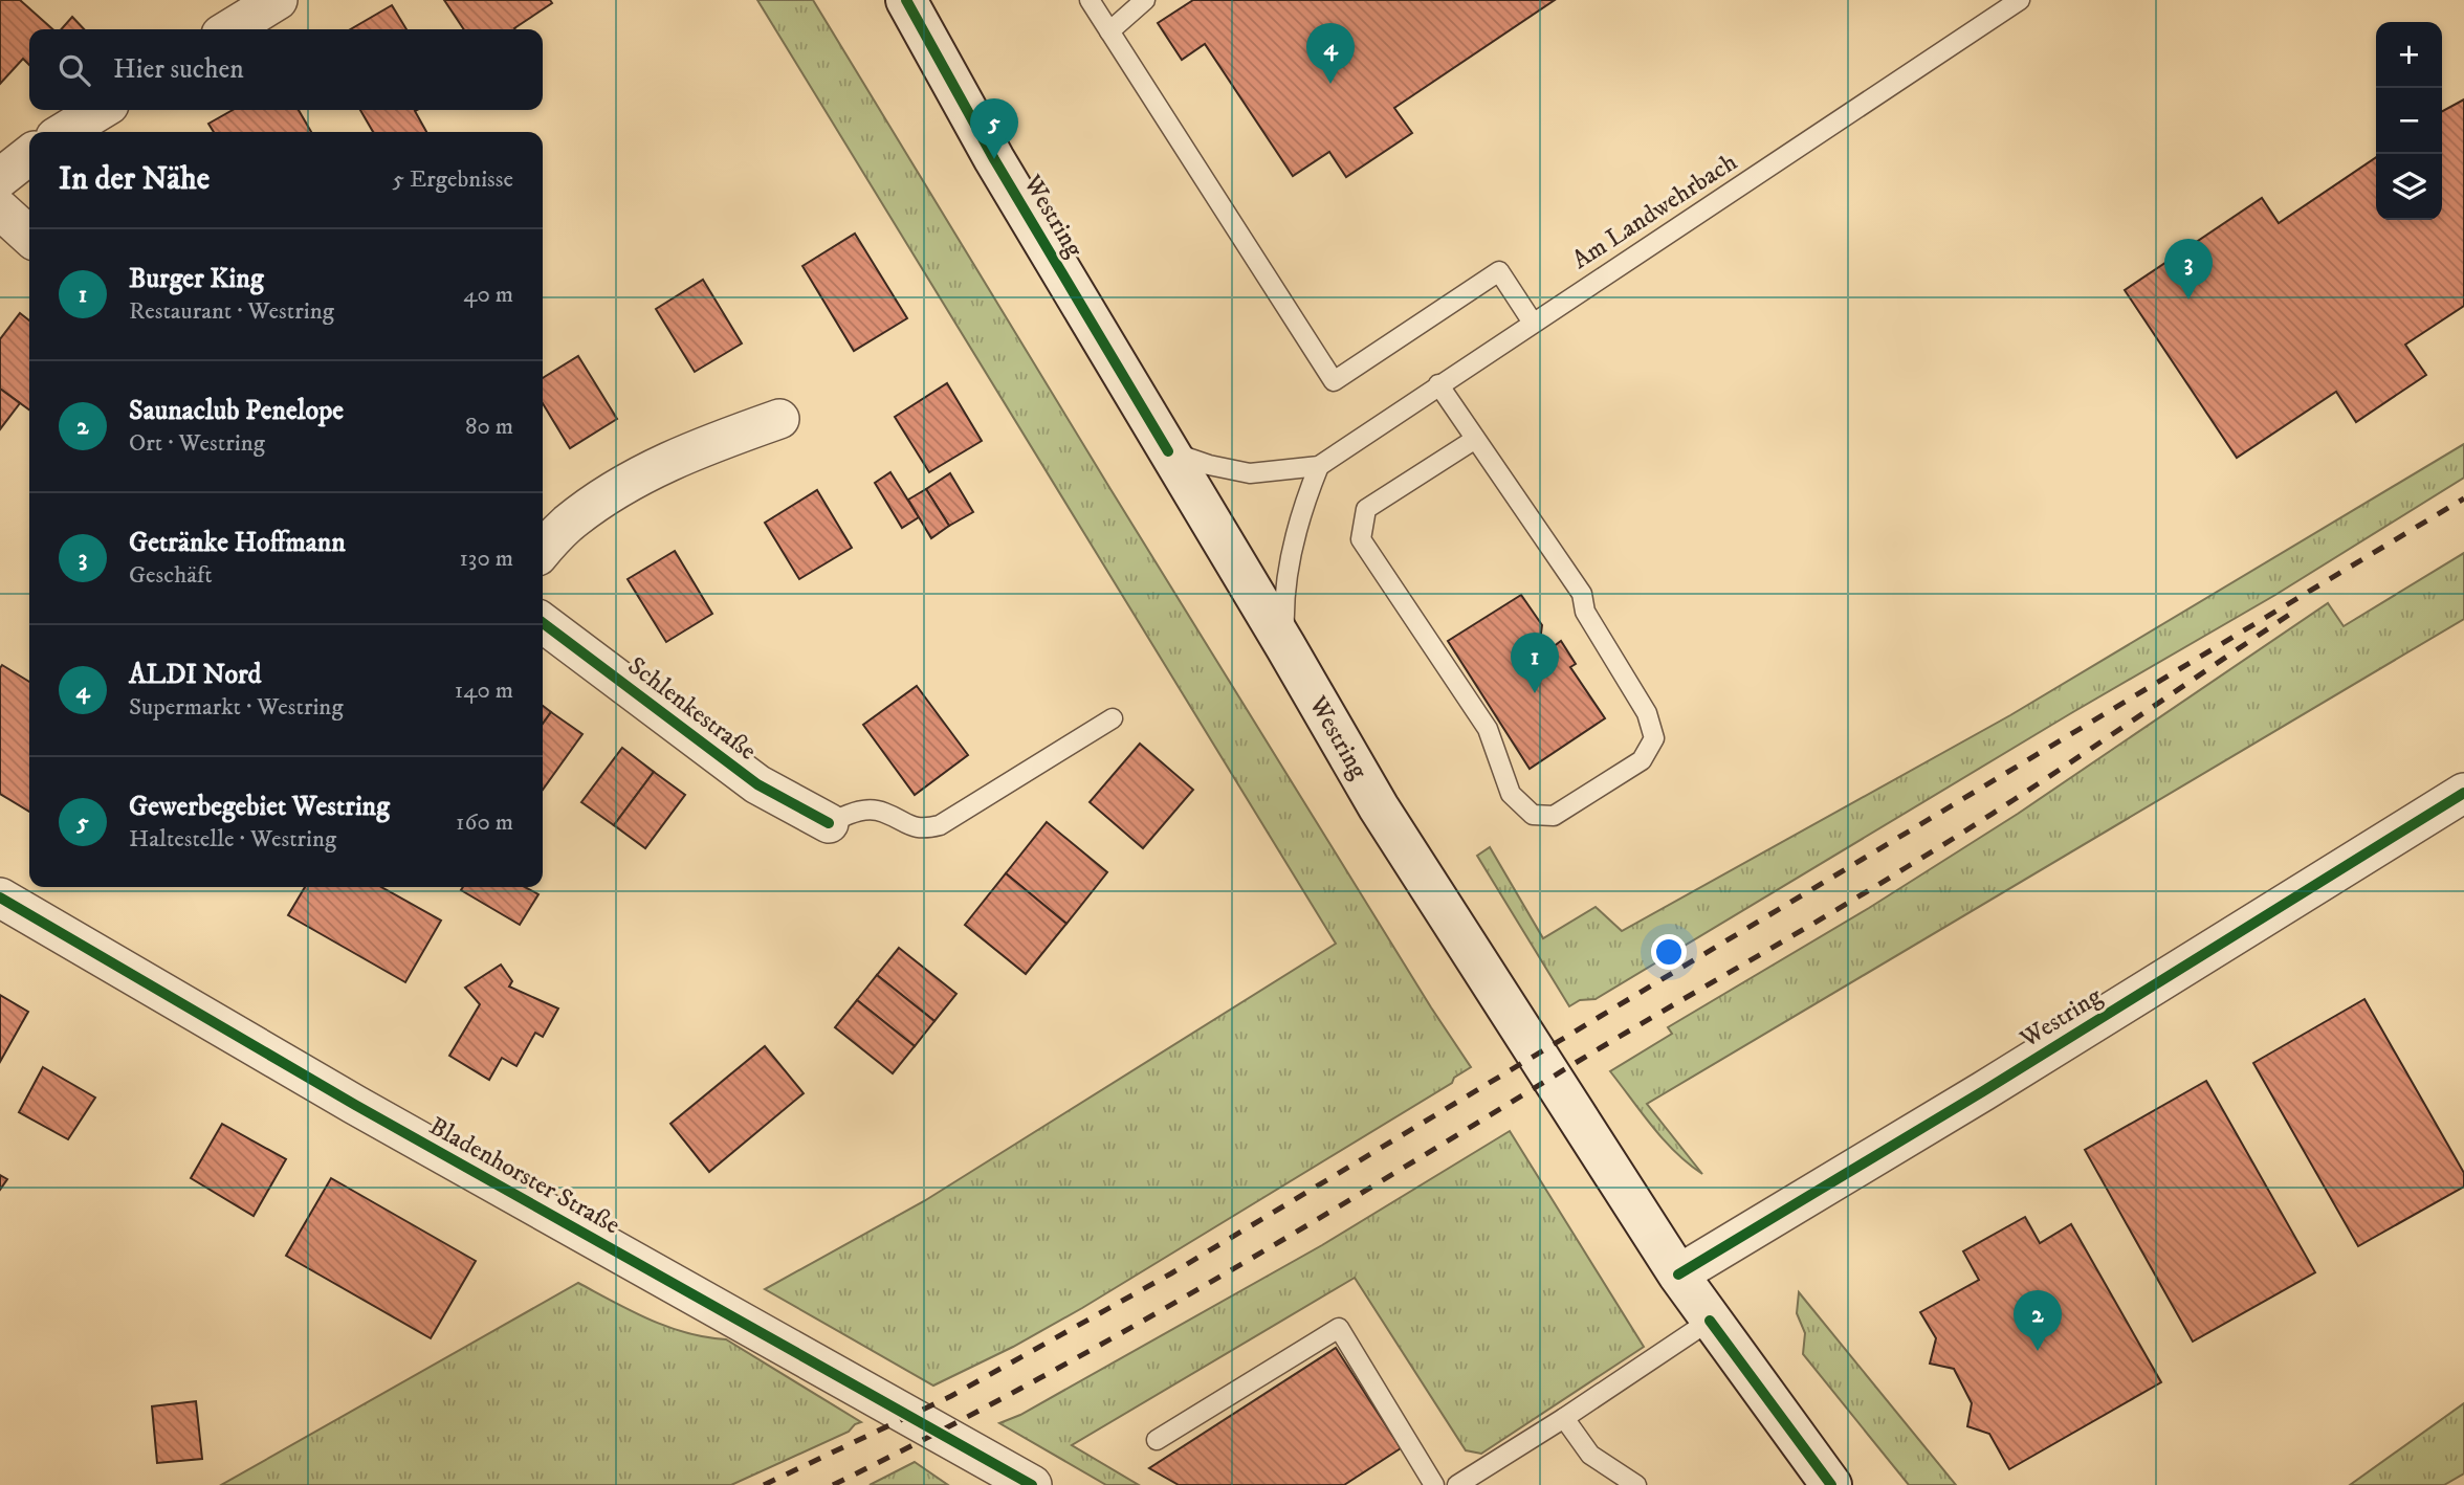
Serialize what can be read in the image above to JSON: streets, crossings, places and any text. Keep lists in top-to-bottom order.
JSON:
{
  "streets": {
    "main road": ["Westring"],
    "street": ["Schlenkestraße", "Bladenhorster Straße"],
    "lane": ["Am Landwehrbach"]
  },
  "crossings": [
    ["Am Landwehrbach", "Westring"]
  ],
  "page": {
    "map_buttons": ["+", "−"],
    "pins": [
      "4",
      "5",
      "3",
      "1",
      "2"
    ],
    "search": "Hier suchen",
    "heading": ["In der Nähe", "5 Ergebnisse"],
    "list": [
      {
        "mark": "1",
        "name": "Burger King",
        "note": "Restaurant · Westring",
        "value": "40 m"
      },
      {
        "mark": "2",
        "name": "Saunaclub Penelope",
        "note": "Ort · Westring",
        "value": "80 m"
      },
      {
        "mark": "3",
        "name": "Getränke Hoffmann",
        "note": "Geschäft",
        "value": "130 m"
      },
      {
        "mark": "4",
        "name": "ALDI Nord",
        "note": "Supermarkt · Westring",
        "value": "140 m"
      },
      {
        "mark": "5",
        "name": "Gewerbegebiet Westring",
        "note": "Haltestelle · Westring",
        "value": "160 m"
      }
    ]
  }
}
